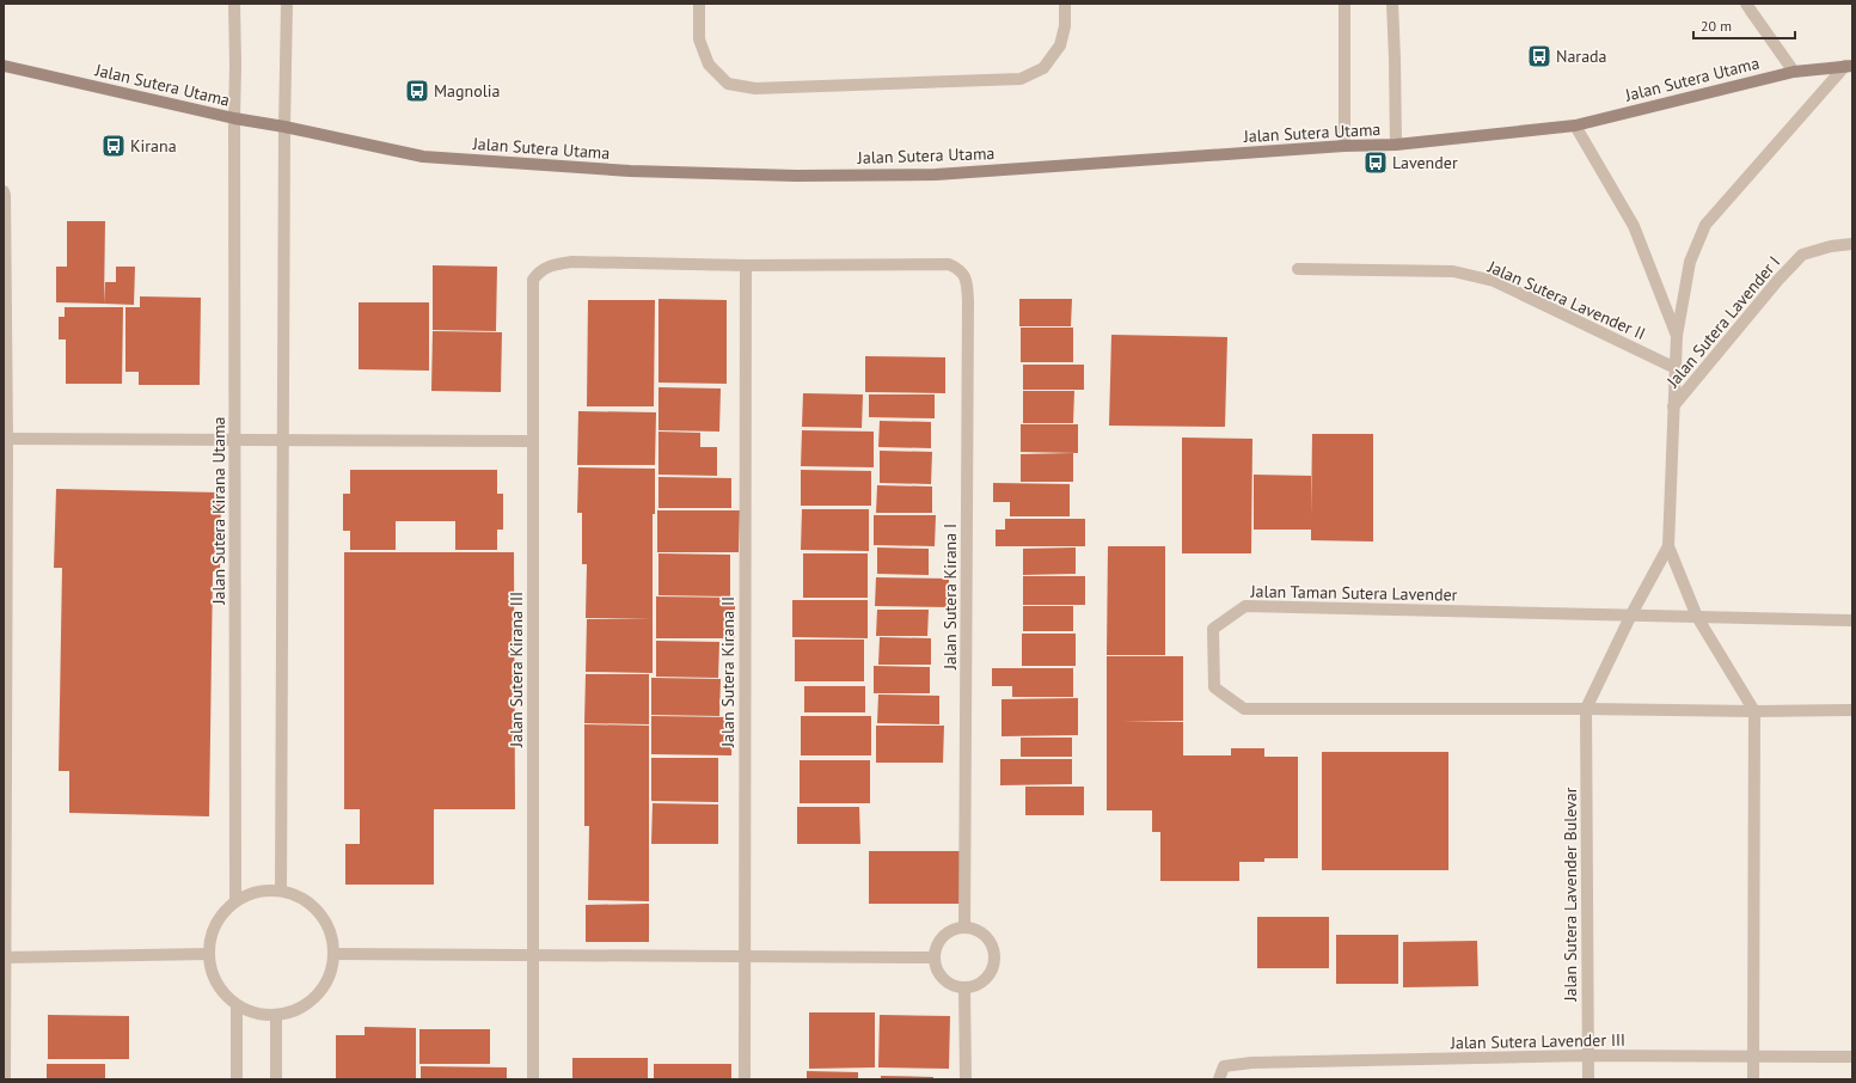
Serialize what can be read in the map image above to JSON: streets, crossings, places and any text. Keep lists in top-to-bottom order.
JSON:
{
  "streets": {
    "street": [
      "Jalan Sutera Utama",
      "Jalan Sutera Lavender II",
      "Jalan Sutera Lavender I",
      "Jalan Sutera Kirana Utama",
      "Jalan Taman Sutera Lavender",
      "Jalan Sutera Kirana I",
      "Jalan Sutera Kirana III",
      "Jalan Sutera Kirana II",
      "Jalan Sutera Lavender Bulevar",
      "Jalan Sutera Lavender III"
    ]
  },
  "crossings": [
    ["Jalan Sutera Utama", "Jalan Sutera Kirana Utama"],
    ["Jalan Taman Sutera Lavender", "Jalan Sutera Lavender Bulevar"],
    ["Jalan Sutera Kirana I", "Jalan Sutera Kirana III"],
    ["Jalan Sutera Kirana I", "Jalan Sutera Kirana II"],
    ["Jalan Sutera Kirana III", "Jalan Sutera Kirana II"],
    ["Jalan Sutera Lavender Bulevar", "Jalan Sutera Lavender III"]
  ],
  "places": {
    "bus stop": [
      "Narada",
      "Magnolia",
      "Kirana",
      "Lavender"
    ]
  },
  "scale_bar": "20 m"
}
